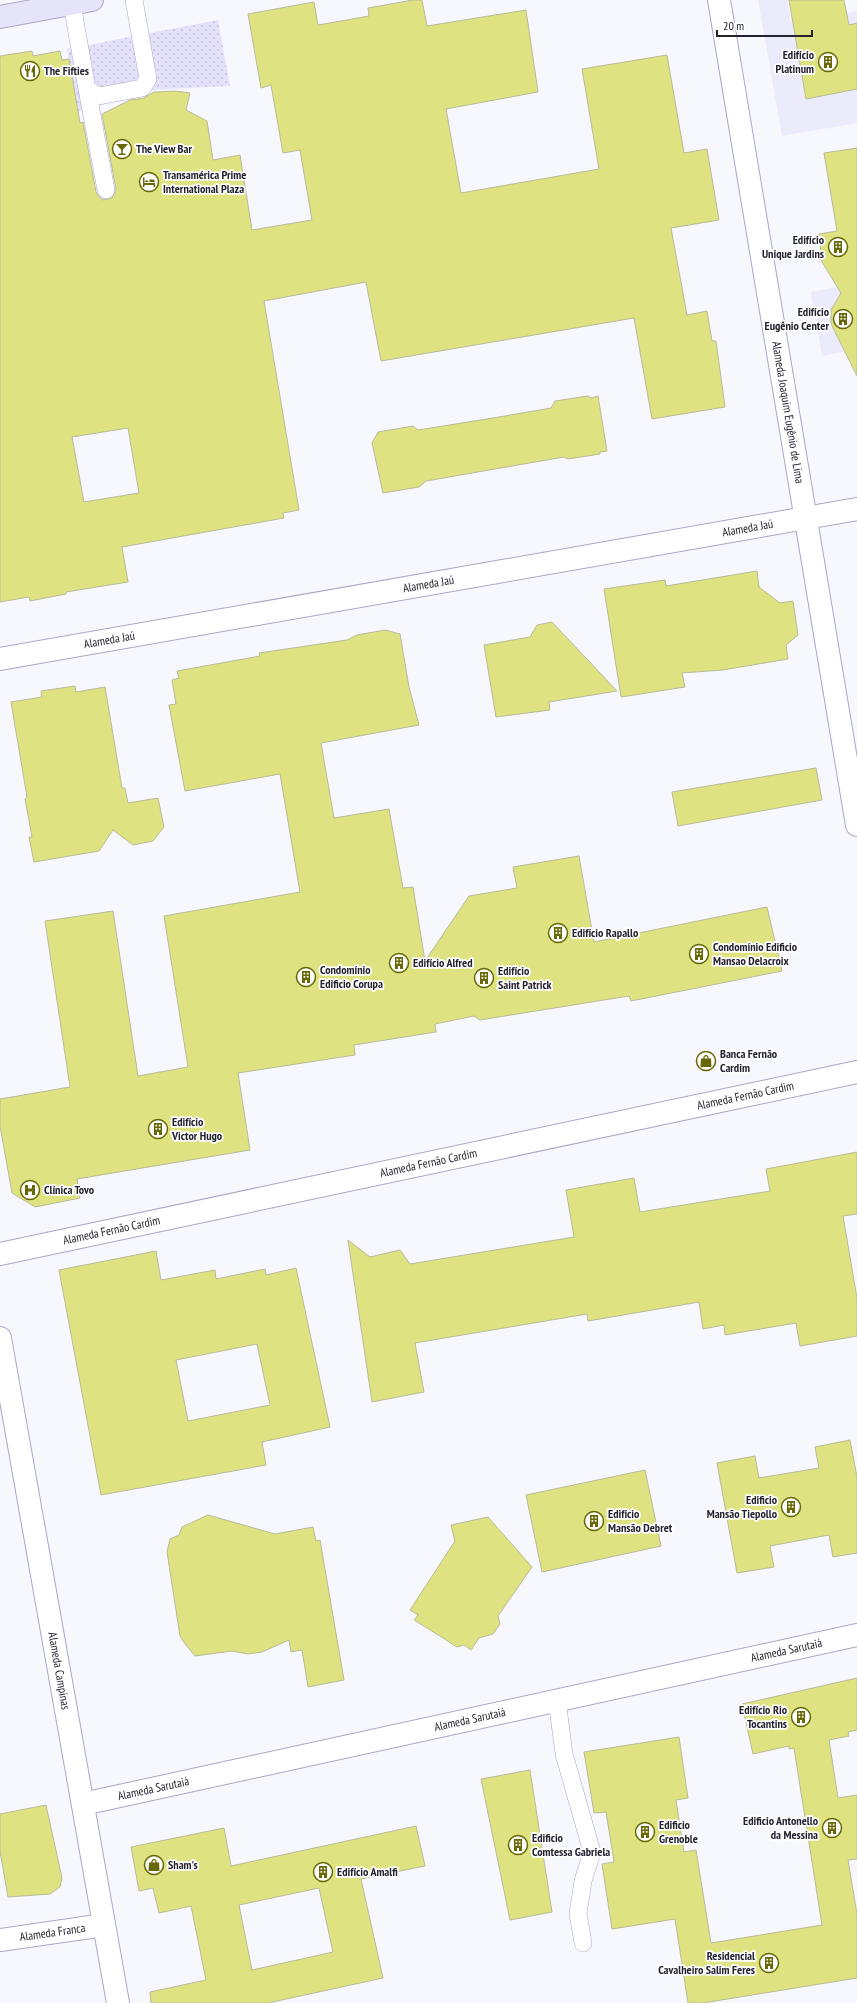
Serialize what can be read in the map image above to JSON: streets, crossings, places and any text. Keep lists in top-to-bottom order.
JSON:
{
  "streets": {
    "street": [
      "Alameda Joaquim Eugênio de Lima",
      "Alameda Jaú",
      "Alameda Fernão Cardim",
      "Alameda Sarutaiá",
      "Alameda Campinas",
      "Alameda Franca"
    ]
  },
  "crossings": [
    ["Alameda Joaquim Eugênio de Lima", "Alameda Jaú"],
    ["Alameda Sarutaiá", "Alameda Campinas"],
    ["Alameda Campinas", "Alameda Franca"]
  ],
  "places": {
    "building": [
      "Edifício Platinum",
      "Edifício Unique Jardins",
      "Edifício Eugênio Center",
      "Edifício Rapallo",
      "Condomínio Edificio Mansao Delacroix",
      "Edifício Alfred",
      "Condomínio Edificio Corupa",
      "Edifício Saint Patrick",
      "Edifício Victor Hugo",
      "Edificio Mansão Tiepollo",
      "Edifício Mansão Debret",
      "Edifício Rio Tocantins",
      "Edificio Antonello da Messina",
      "Edificio Grenoble",
      "Edificio Comtessa Gabriela",
      "Edifício Amalfi",
      "Residencial Cavalheiro Salim Feres"
    ],
    "restaurant": ["The Fifties"],
    "bar": ["The View Bar"],
    "hotel": ["Transamérica Prime International Plaza"],
    "shop": ["Banca Fernão Cardim", "Sham's"],
    "hospital": ["Clínica Tovo"]
  },
  "scale_bar": "20 m"
}
